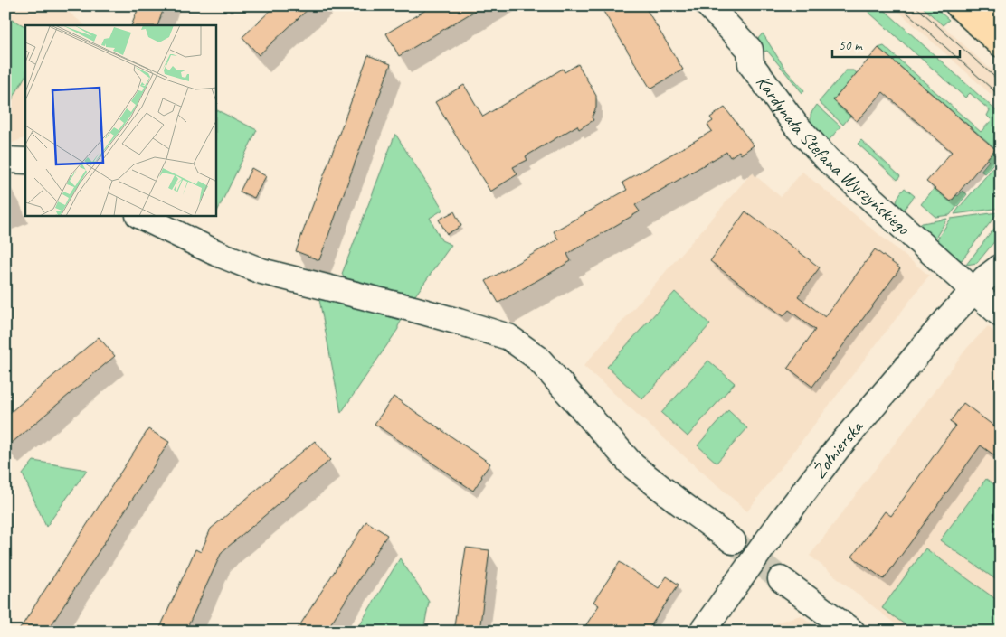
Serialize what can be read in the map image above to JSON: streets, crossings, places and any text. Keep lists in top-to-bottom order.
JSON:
{
  "streets": {
    "street": ["Kardynała Stefana Wyszyńskiego", "Żołnierska"]
  },
  "crossings": [
    ["Kardynała Stefana Wyszyńskiego", "Żołnierska"]
  ],
  "scale_bar": "50 m"
}
